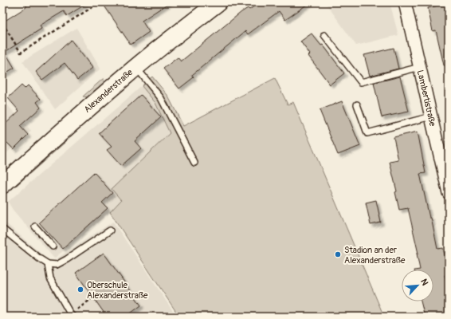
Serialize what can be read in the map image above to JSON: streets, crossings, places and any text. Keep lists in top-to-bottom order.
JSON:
{
  "streets": {
    "street": ["Alexanderstraße", "Lambertistraße"]
  },
  "places": ["Stadion an der Alexanderstraße", "Oberschule Alexanderstraße"],
  "north": "top right"
}
